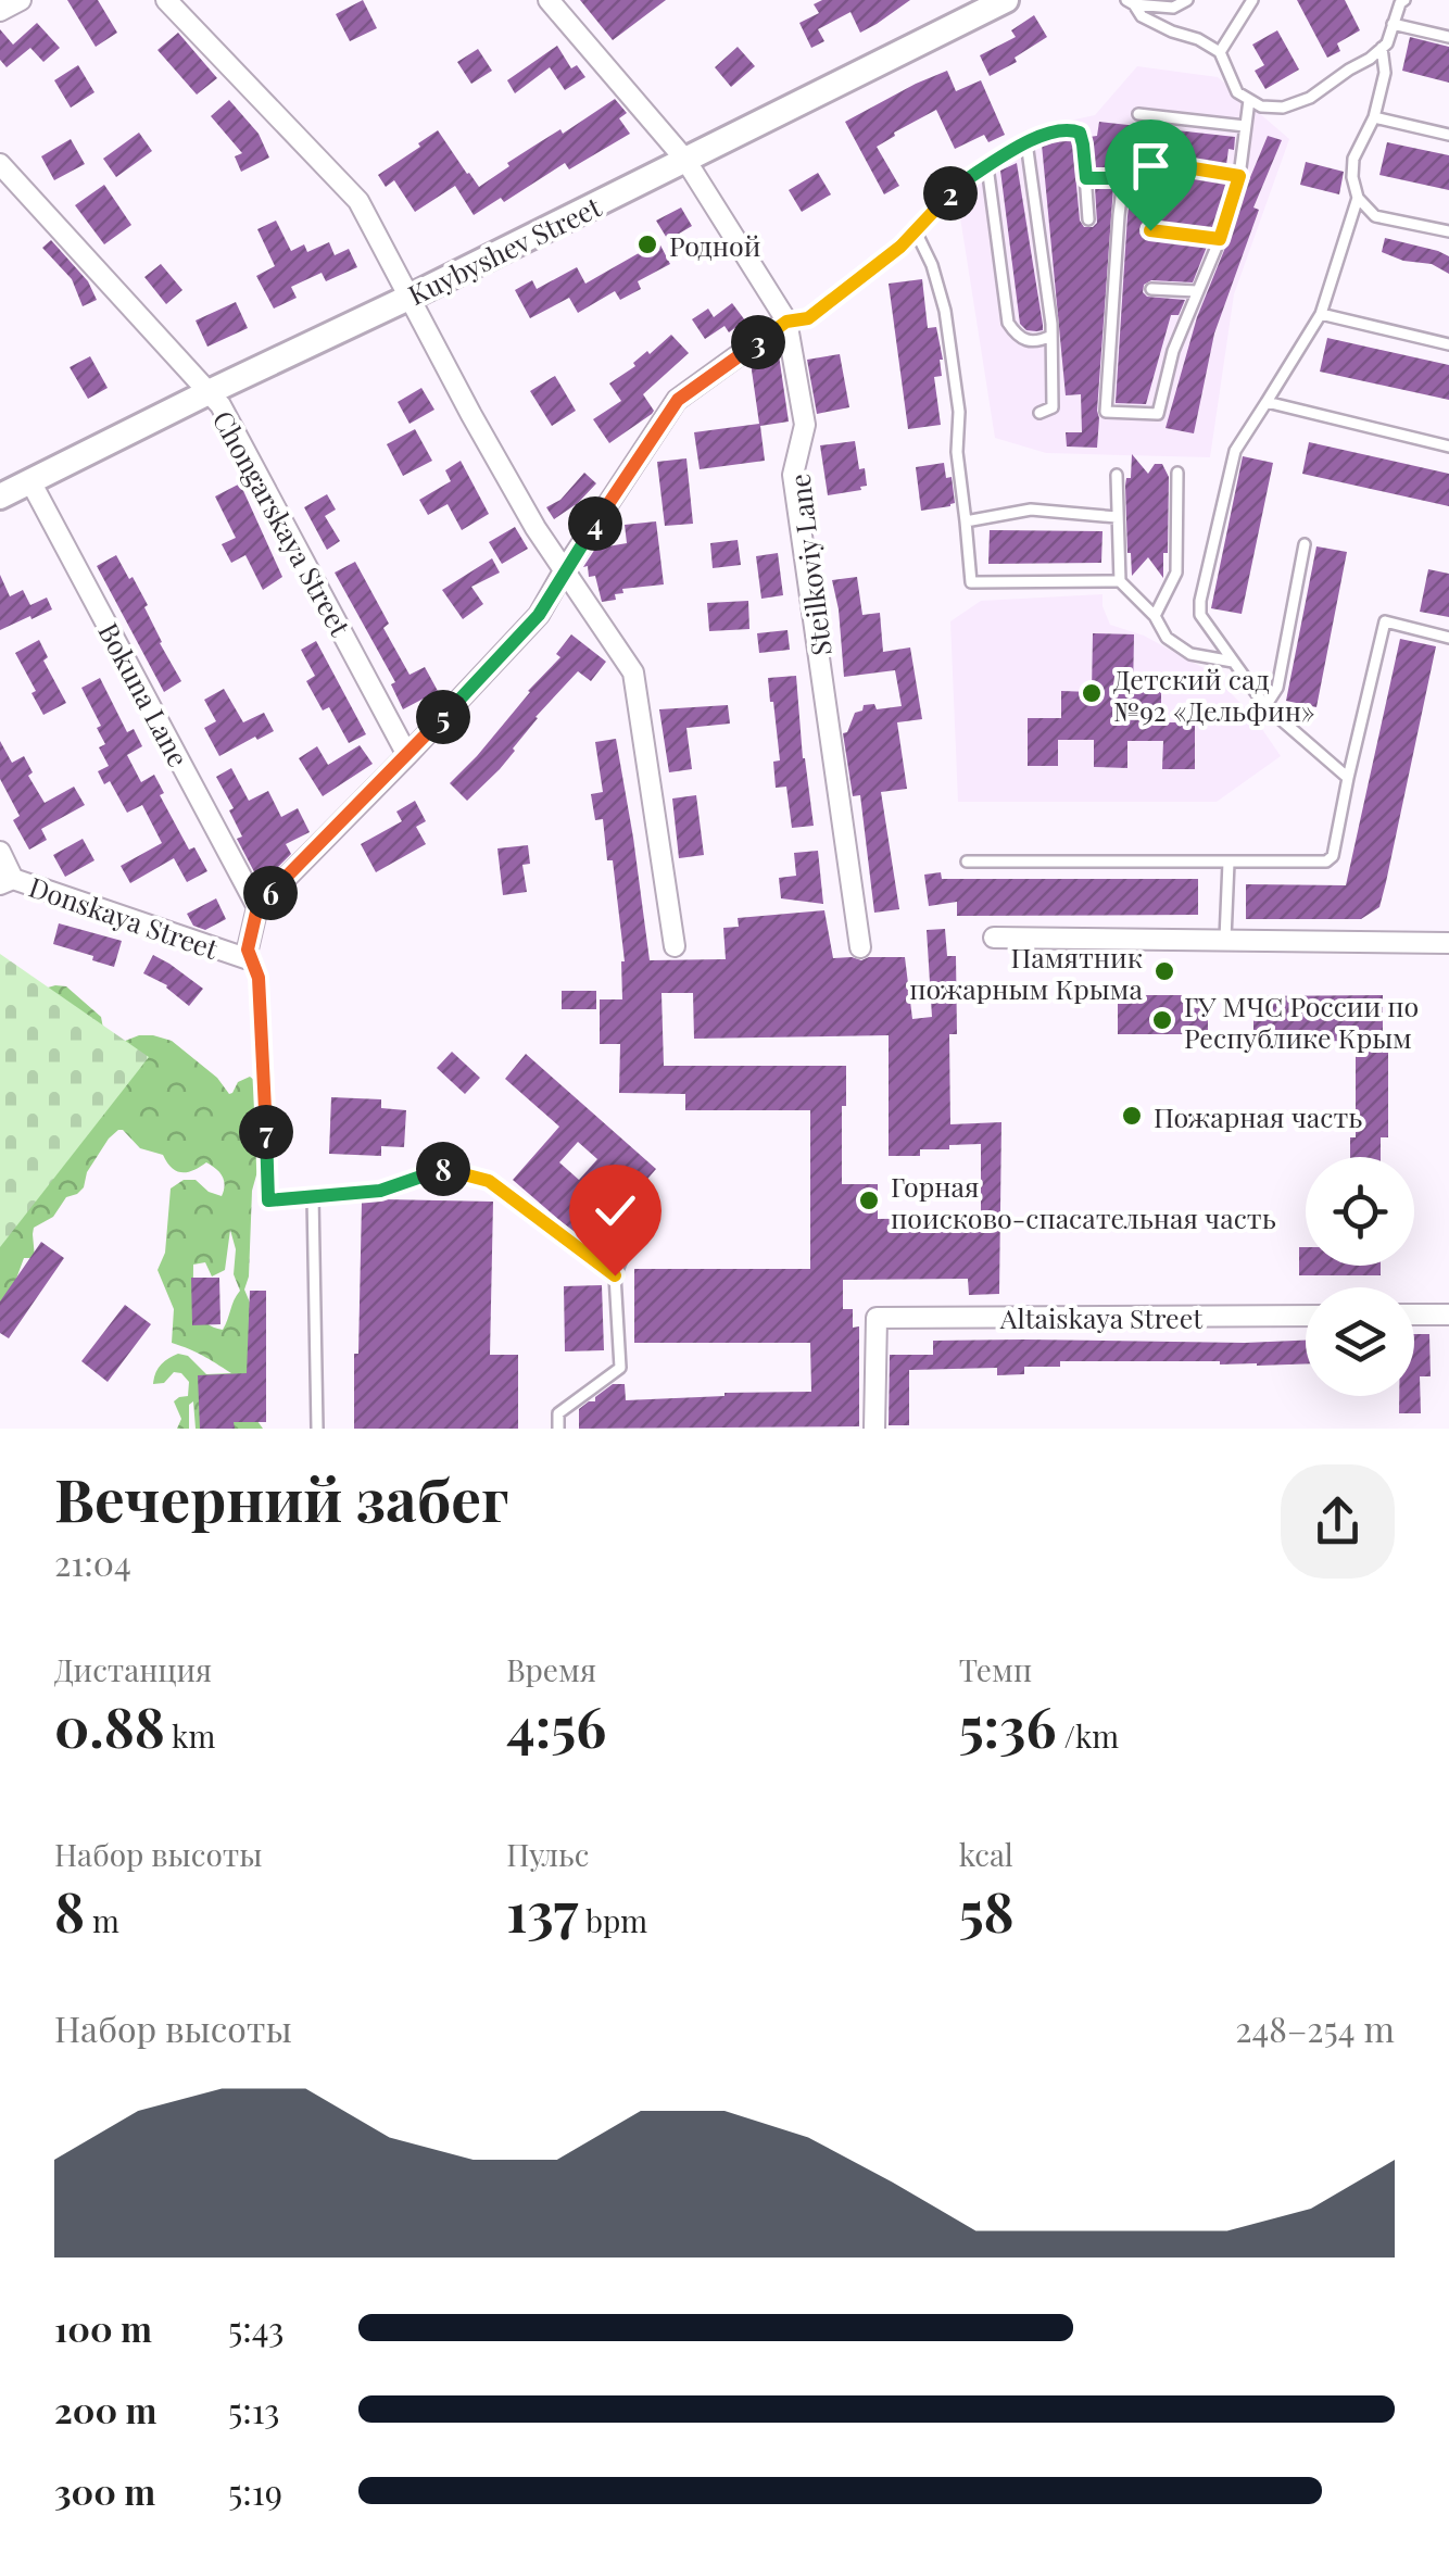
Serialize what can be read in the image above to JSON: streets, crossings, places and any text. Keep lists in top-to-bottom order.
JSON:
{
  "streets": {
    "main road": ["Kuybyshev Street"],
    "street": [
      "Chongarskaya Street",
      "Steilkoviy Lane",
      "Bokuna Lane",
      "Donskaya Street",
      "Altaiskaya Street"
    ]
  },
  "crossings": [
    ["Kuybyshev Street", "Chongarskaya Street"],
    ["Kuybyshev Street", "Steilkoviy Lane"],
    ["Kuybyshev Street", "Bokuna Lane"],
    ["Bokuna Lane", "Donskaya Street"]
  ],
  "places": [
    "Родной",
    "Детский сад №92 «Дельфин»",
    "Памятник пожарным Крыма",
    "ГУ МЧС России по Республике Крым",
    "Пожарная часть",
    "Горная поисково-спасательная часть"
  ],
  "page": {
    "pins": [
      "2",
      "3",
      "4",
      "5",
      "6",
      "7",
      "8"
    ],
    "heading": ["Вечерний забег", "21:04"],
    "stats": [
      ["Дистанция", "0.88 km"],
      ["Время", "4:56"],
      ["Темп", "5:36 /km"],
      ["Набор высоты", "8 m"],
      ["Пульс", "137 bpm"],
      ["kcal", "58"]
    ],
    "chart": ["Набор высоты", "248–254 m"],
    "list": [
      {
        "name": "100 m",
        "note": "5:43"
      },
      {
        "name": "200 m",
        "note": "5:13"
      },
      {
        "name": "300 m",
        "note": "5:19"
      }
    ]
  }
}
